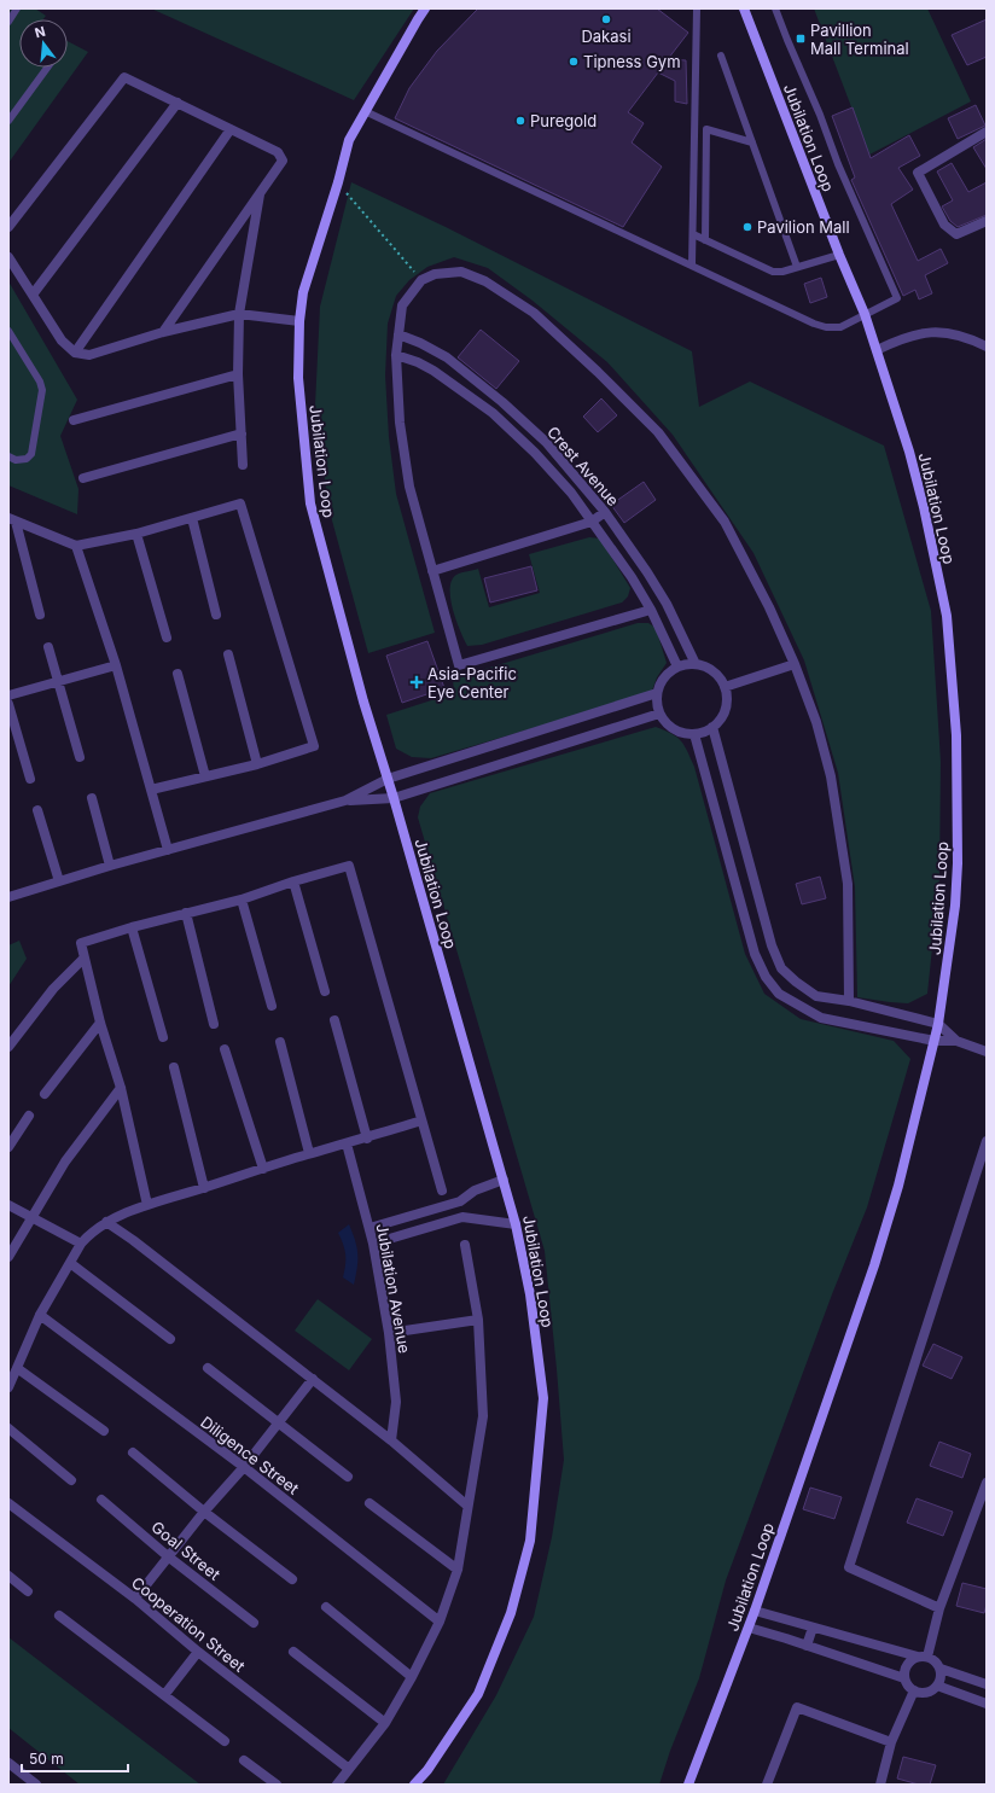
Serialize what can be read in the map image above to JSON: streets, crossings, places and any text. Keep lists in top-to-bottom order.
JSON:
{
  "streets": {
    "main road": ["Jubilation Loop"],
    "street": [
      "Crest Avenue",
      "Jubilation Avenue",
      "Diligence Street",
      "Goal Street",
      "Cooperation Street"
    ]
  },
  "places": {
    "other": [
      "Dakasi",
      "Tipness Gym",
      "Puregold",
      "Pavilion Mall"
    ],
    "transit": ["Pavillion Mall Terminal"],
    "health": ["Asia-Pacific Eye Center"]
  },
  "scale_bar": "50 m",
  "north": "top"
}
